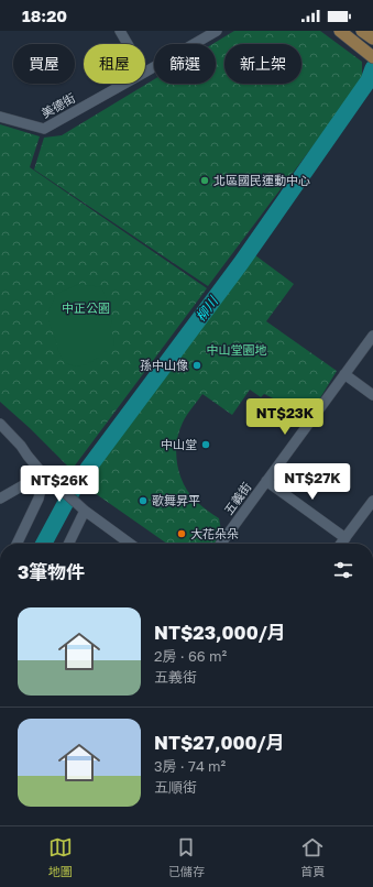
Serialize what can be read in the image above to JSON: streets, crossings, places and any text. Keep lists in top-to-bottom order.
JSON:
{
  "streets": {
    "street": ["美德街", "五義街"]
  },
  "water": ["柳川"],
  "parks": ["中正公園", "中山堂園地"],
  "places": [
    "北區國民運動中心",
    "孫中山像",
    "中山堂",
    "歌舞昇平",
    "大花朵朵"
  ],
  "page": {
    "status": "18:20",
    "chip": [
      "買屋",
      "租屋",
      "篩選",
      "新上架"
    ],
    "price": ["NT$23K", "NT$27K", "NT$26K"],
    "heading": "3筆物件",
    "list": [
      {
        "name": "NT$23,000/月",
        "note": "2房 · 66 m² · 五義街"
      },
      {
        "name": "NT$27,000/月",
        "note": "3房 · 74 m² · 五順街"
      }
    ],
    "tabs": ["地圖", "已儲存", "首頁"]
  }
}
